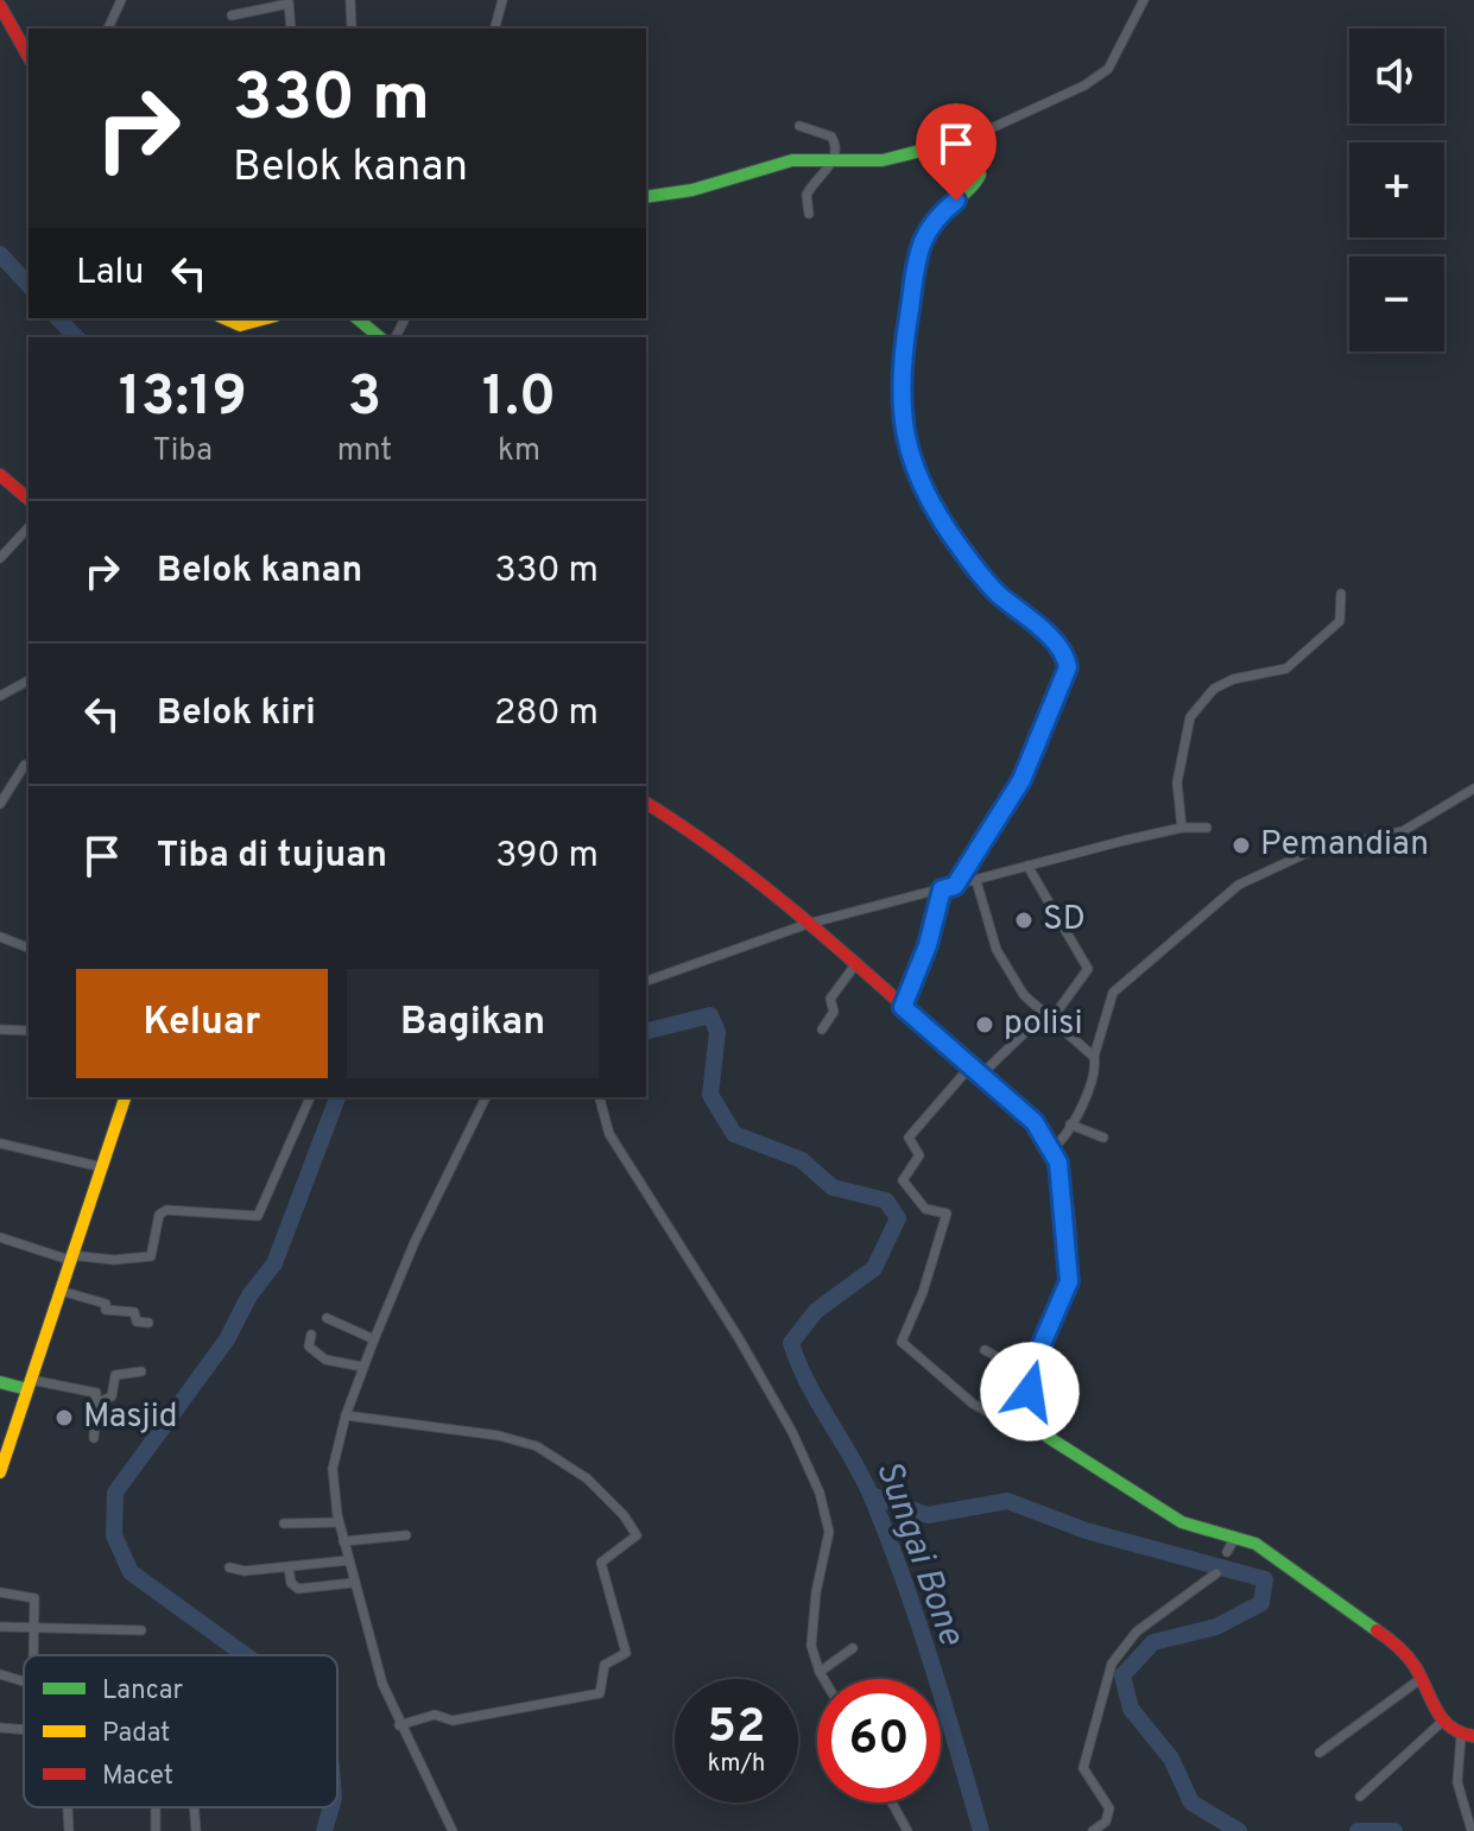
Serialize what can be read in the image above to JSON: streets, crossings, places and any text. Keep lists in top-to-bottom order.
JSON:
{
  "water": ["Sungai Bone"],
  "places": [
    "Pemandian",
    "SD",
    "polisi",
    "Masjid"
  ],
  "legend": ["Lancar", "Padat", "Macet"],
  "page": {
    "map_buttons": ["+", "−"],
    "turn": ["330 m", "Belok kanan"],
    "then": "Lalu",
    "eta": [
      "13:19",
      "Tiba",
      "3",
      "mnt",
      "1.0",
      "km"
    ],
    "list": [
      {
        "name": "Belok kanan",
        "value": "330 m"
      },
      {
        "name": "Belok kiri",
        "value": "280 m"
      },
      {
        "name": "Tiba di tujuan",
        "value": "390 m"
      }
    ],
    "buttons": ["Keluar", "Bagikan"],
    "speed": "52 km/h",
    "limit": "60"
  }
}
